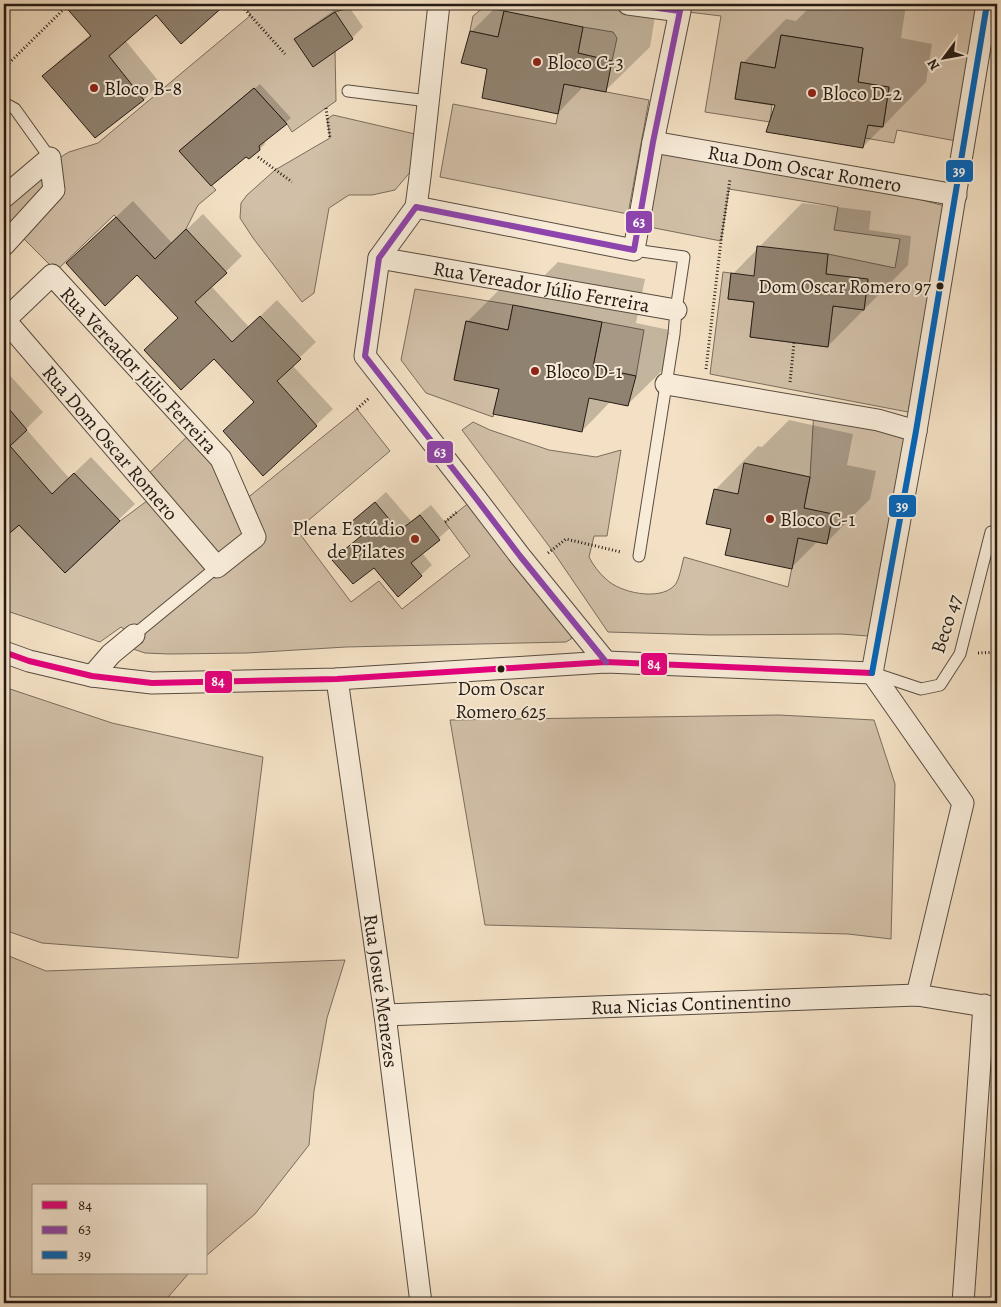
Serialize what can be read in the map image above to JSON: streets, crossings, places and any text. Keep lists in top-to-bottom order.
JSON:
{
  "streets": {
    "street": [
      "Rua Dom Oscar Romero",
      "Rua Vereador Júlio Ferreira",
      "Rua Josué Menezes",
      "Rua Nicias Continentino"
    ],
    "lane": ["Beco 47"]
  },
  "crossings": [
    ["Rua Dom Oscar Romero", "Rua Vereador Júlio Ferreira"],
    ["Rua Josué Menezes", "Rua Nicias Continentino"]
  ],
  "places": [
    "Bloco C-3",
    "Bloco B-8",
    "Bloco D-2",
    "Dom Oscar Romero 97",
    "Bloco D-1",
    "Bloco C-1",
    "Plena Estúdio de Pilates",
    "Dom Oscar Romero 625"
  ],
  "lines": ["transit line 63", "transit line 39", "transit line 84"],
  "legend": ["84", "63", "39"],
  "north": "bottom left"
}
